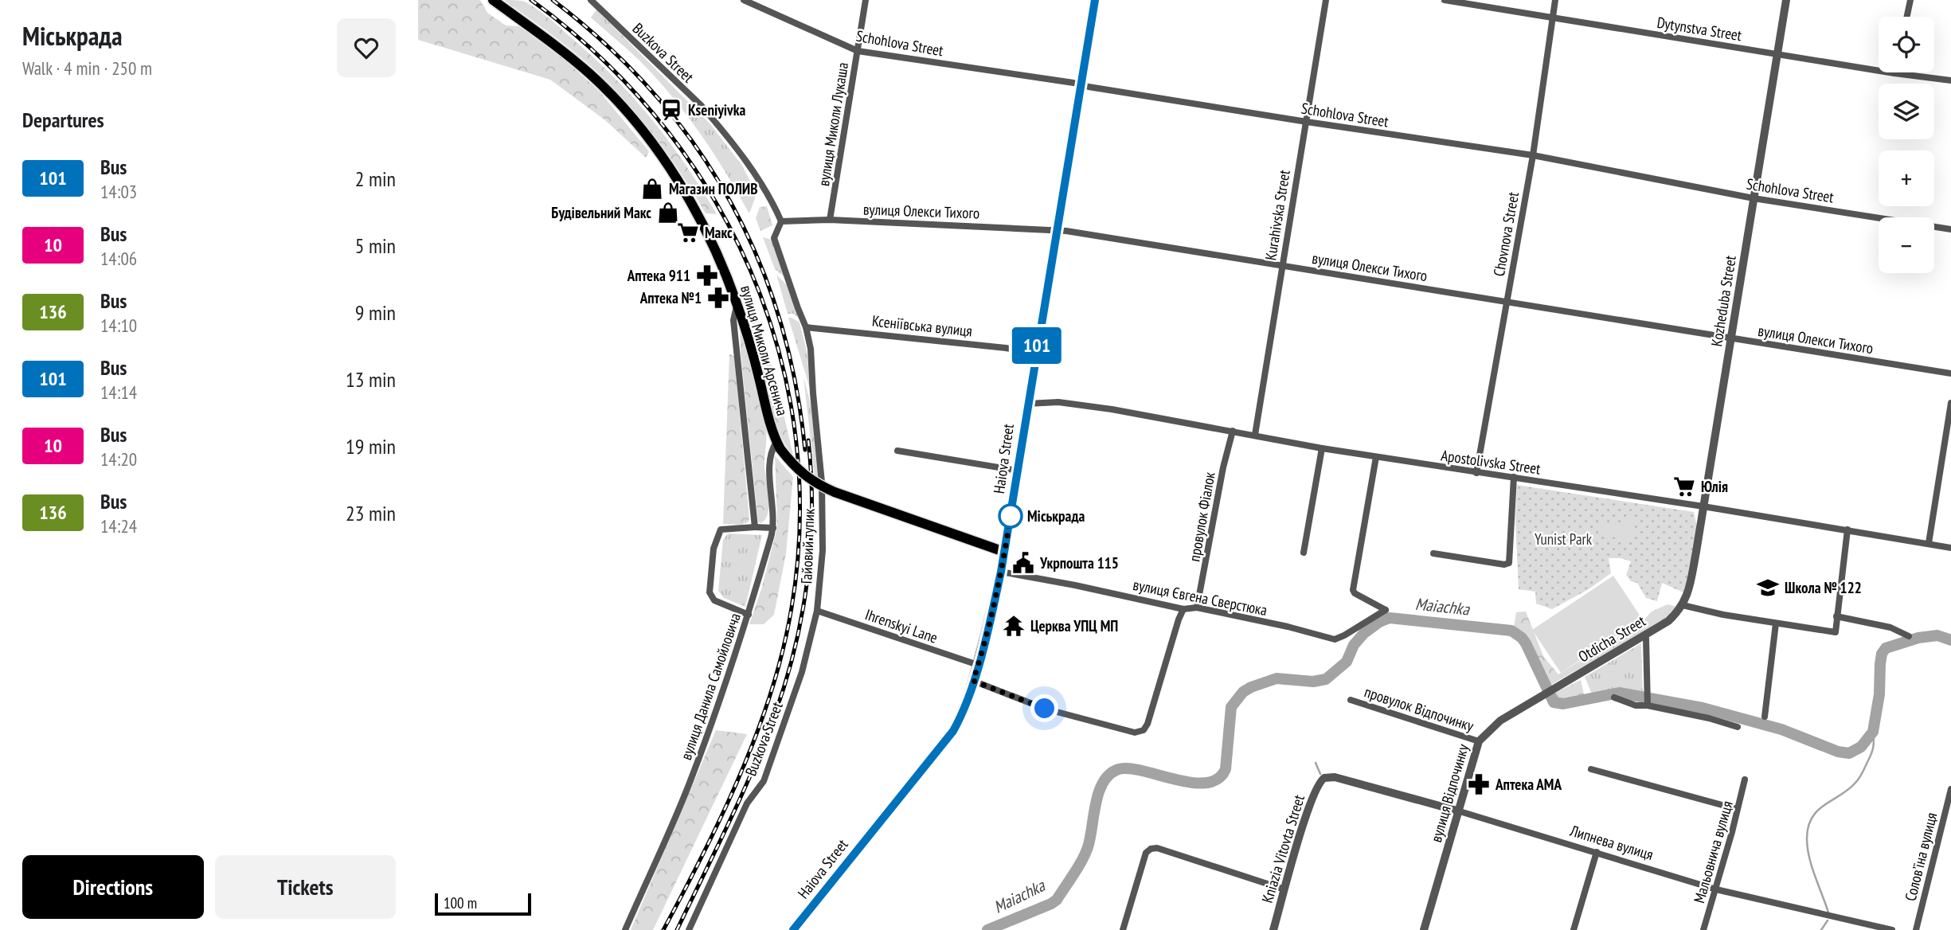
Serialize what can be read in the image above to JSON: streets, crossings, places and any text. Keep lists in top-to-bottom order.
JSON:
{
  "streets": {
    "main road": ["вулиця Миколи Арсенича", "Haiova Street"],
    "street": [
      "Dytynstva Street",
      "Schohlova Street",
      "Buzkova Street",
      "вулиця Миколи Лукаша",
      "вулиця Олекси Тихого",
      "Kurahivska Street",
      "Chovnova Street",
      "Kozheduba Street",
      "Ксеніївська вулиця",
      "Apostolivska Street",
      "провулок Фіалок",
      "Гайовий тупик",
      "вулиця Євгена Сверстюка",
      "Ihrenskyi Lane",
      "Otdicha Street",
      "вулиця Данила Самойловича",
      "провулок Відпочинку",
      "вулиця Відпочинку",
      "Липнева вулиця",
      "Kniazia Vitovta Street",
      "Мальовнича вулиця",
      "Соловʼїна вулиця"
    ]
  },
  "crossings": [
    ["Dytynstva Street", "Chovnova Street"],
    ["Dytynstva Street", "Kozheduba Street"],
    ["Schohlova Street", "вулиця Миколи Лукаша"],
    ["Schohlova Street", "Kurahivska Street"],
    ["Schohlova Street", "Chovnova Street"],
    ["Schohlova Street", "Kozheduba Street"],
    ["Schohlova Street", "Haiova Street"],
    ["Buzkova Street", "вулиця Олекси Тихого"],
    ["Buzkova Street", "Гайовий тупик"],
    ["Buzkova Street", "Ihrenskyi Lane"],
    ["вулиця Миколи Лукаша", "вулиця Олекси Тихого"],
    ["вулиця Олекси Тихого", "Kurahivska Street"],
    ["вулиця Олекси Тихого", "Chovnova Street"],
    ["вулиця Олекси Тихого", "Kozheduba Street"],
    ["вулиця Олекси Тихого", "Haiova Street"],
    ["вулиця Олекси Тихого", "Гайовий тупик"],
    ["Kurahivska Street", "Apostolivska Street"],
    ["Chovnova Street", "Apostolivska Street"],
    ["Kozheduba Street", "Apostolivska Street"],
    ["Kozheduba Street", "Otdicha Street"],
    ["Ксеніївська вулиця", "Haiova Street"],
    ["Ксеніївська вулиця", "Гайовий тупик"],
    ["вулиця Миколи Арсенича", "Haiova Street"],
    ["вулиця Миколи Арсенича", "вулиця Данила Самойловича"],
    ["Haiova Street", "Apostolivska Street"],
    ["Haiova Street", "вулиця Євгена Сверстюка"],
    ["Haiova Street", "Ihrenskyi Lane"],
    ["Apostolivska Street", "провулок Фіалок"],
    ["Apostolivska Street", "вулиця Євгена Сверстюка"],
    ["провулок Фіалок", "вулиця Євгена Сверстюка"],
    ["Гайовий тупик", "Ihrenskyi Lane"],
    ["Otdicha Street", "вулиця Відпочинку"],
    ["провулок Відпочинку", "вулиця Відпочинку"],
    ["вулиця Відпочинку", "Липнева вулиця"],
    ["Липнева вулиця", "Kniazia Vitovta Street"],
    ["Липнева вулиця", "Мальовнича вулиця"]
  ],
  "water": ["Maiachka"],
  "parks": ["Yunist Park"],
  "places": {
    "station": ["Kseniyivka"],
    "shop": ["Магазин ПОЛИВ", "Будівельний Макс"],
    "supermarket": ["Макс", "Юлія"],
    "pharmacy": ["Аптека 911", "Аптека №1", "Аптека АМА"],
    "other": ["Міськрада"],
    "public building": ["Укрпошта 115"],
    "school or university": ["Школа № 122"],
    "temple": ["Церква УПЦ МП"]
  },
  "lines": ["bus line 101"],
  "scale_bar": "100 m",
  "page": {
    "heading": [
      ["Міськрада", "Walk · 4 min · 250 m"],
      "Departures"
    ],
    "on_map": "101",
    "map_buttons": ["+", "−"],
    "list": [
      {
        "mark": "101",
        "name": "Bus",
        "note": "14:03",
        "value": "2 min"
      },
      {
        "mark": "10",
        "name": "Bus",
        "note": "14:06",
        "value": "5 min"
      },
      {
        "mark": "136",
        "name": "Bus",
        "note": "14:10",
        "value": "9 min"
      },
      {
        "mark": "101",
        "name": "Bus",
        "note": "14:14",
        "value": "13 min"
      },
      {
        "mark": "10",
        "name": "Bus",
        "note": "14:20",
        "value": "19 min"
      },
      {
        "mark": "136",
        "name": "Bus",
        "note": "14:24",
        "value": "23 min"
      }
    ],
    "buttons": ["Directions", "Tickets"],
    "scale": "100 m"
  }
}
